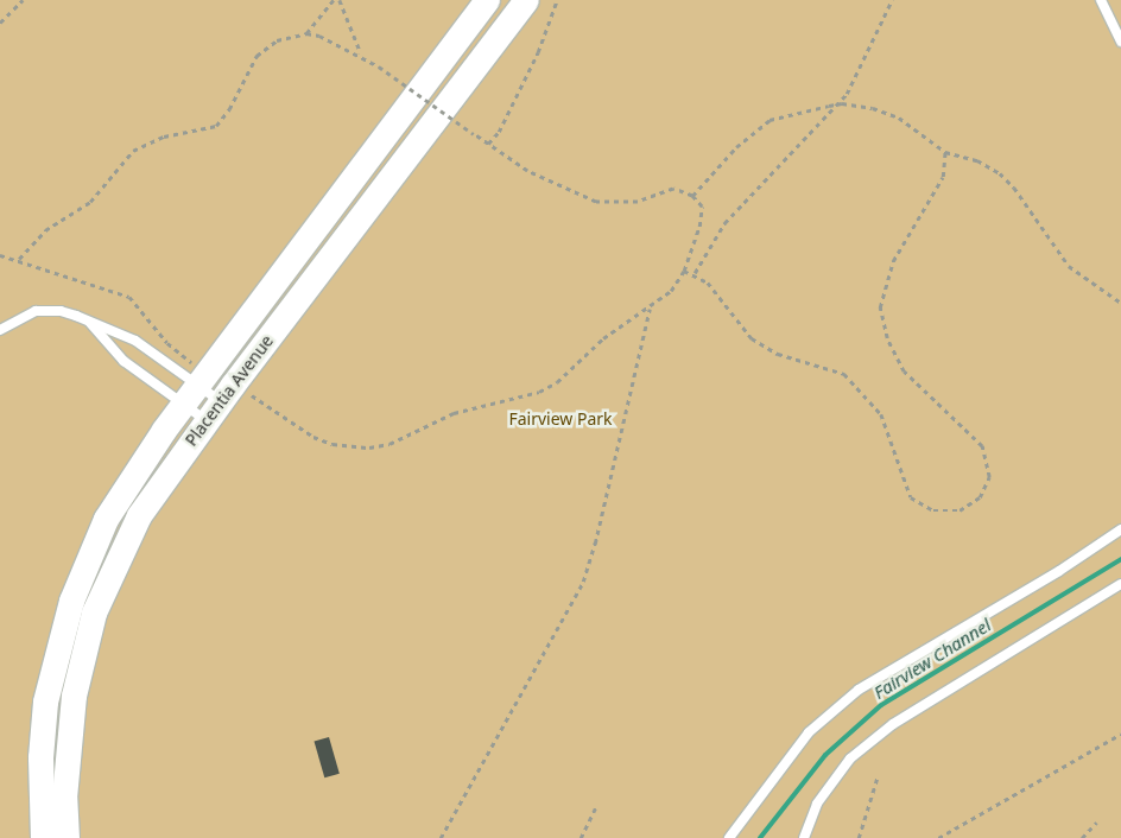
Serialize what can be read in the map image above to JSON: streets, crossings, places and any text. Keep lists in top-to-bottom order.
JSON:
{
  "streets": {
    "main road": ["Placentia Avenue"]
  },
  "water": ["Fairview Channel"],
  "parks": ["Fairview Park"]
}
